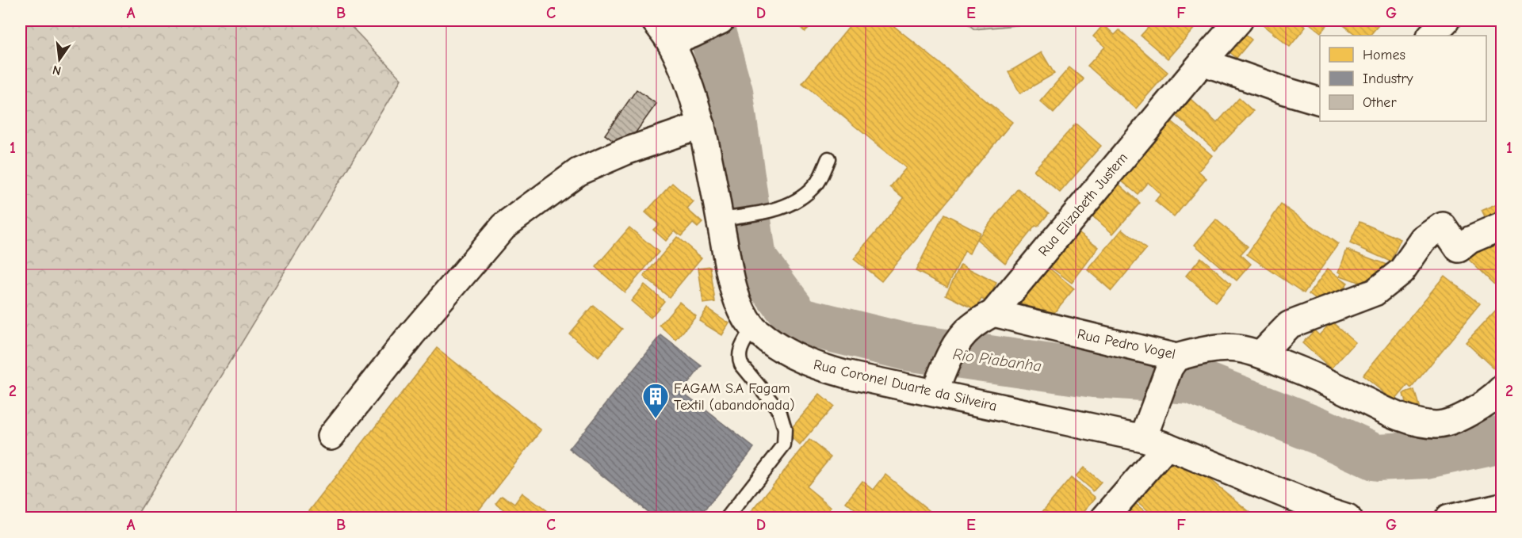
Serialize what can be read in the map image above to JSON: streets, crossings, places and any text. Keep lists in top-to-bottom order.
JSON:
{
  "streets": {
    "street": ["Rua Elizabeth Justem", "Rua Pedro Vogel", "Rua Coronel Duarte da Silveira"]
  },
  "crossings": [
    ["Rua Elizabeth Justem", "Rua Pedro Vogel"],
    ["Rua Elizabeth Justem", "Rua Coronel Duarte da Silveira"]
  ],
  "water": ["Rio Piabanha"],
  "places": {
    "building": ["FAGAM S.A Fagam Textil (abandonada)"]
  },
  "legend": ["Homes", "Industry", "Other"],
  "north": "bottom",
  "grid": {
    "columns": [
      "A",
      "B",
      "C",
      "D",
      "E",
      "F",
      "G"
    ],
    "rows": ["1", "2"]
  }
}
